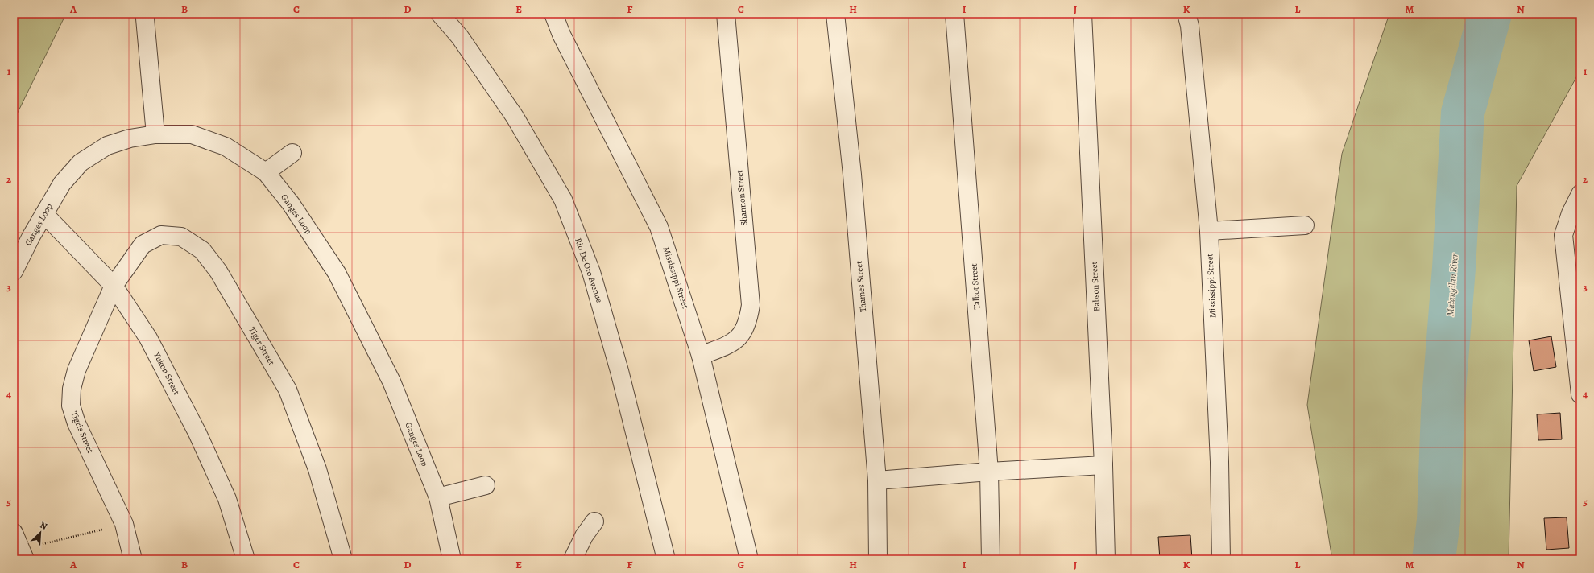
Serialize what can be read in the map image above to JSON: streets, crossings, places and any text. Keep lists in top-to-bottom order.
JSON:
{
  "streets": {
    "street": [
      "Shannon Street",
      "Ganges Loop",
      "Rio De Oro Avenue",
      "Mississippi Street",
      "Thames Street",
      "Talbot Street",
      "Babson Street",
      "Tiger Street",
      "Yukon Street",
      "Tigris Street"
    ]
  },
  "crossings": [
    ["Shannon Street", "Mississippi Street"],
    ["Ganges Loop", "Yukon Street"],
    ["Tiger Street", "Yukon Street"],
    ["Tiger Street", "Tigris Street"],
    ["Yukon Street", "Tigris Street"]
  ],
  "water": ["Matangilan River"],
  "north": "top right",
  "grid": {
    "columns": [
      "A",
      "B",
      "C",
      "D",
      "E",
      "F",
      "G",
      "H",
      "I",
      "J",
      "K",
      "L",
      "M",
      "N"
    ],
    "rows": [
      "1",
      "2",
      "3",
      "4",
      "5"
    ]
  }
}
